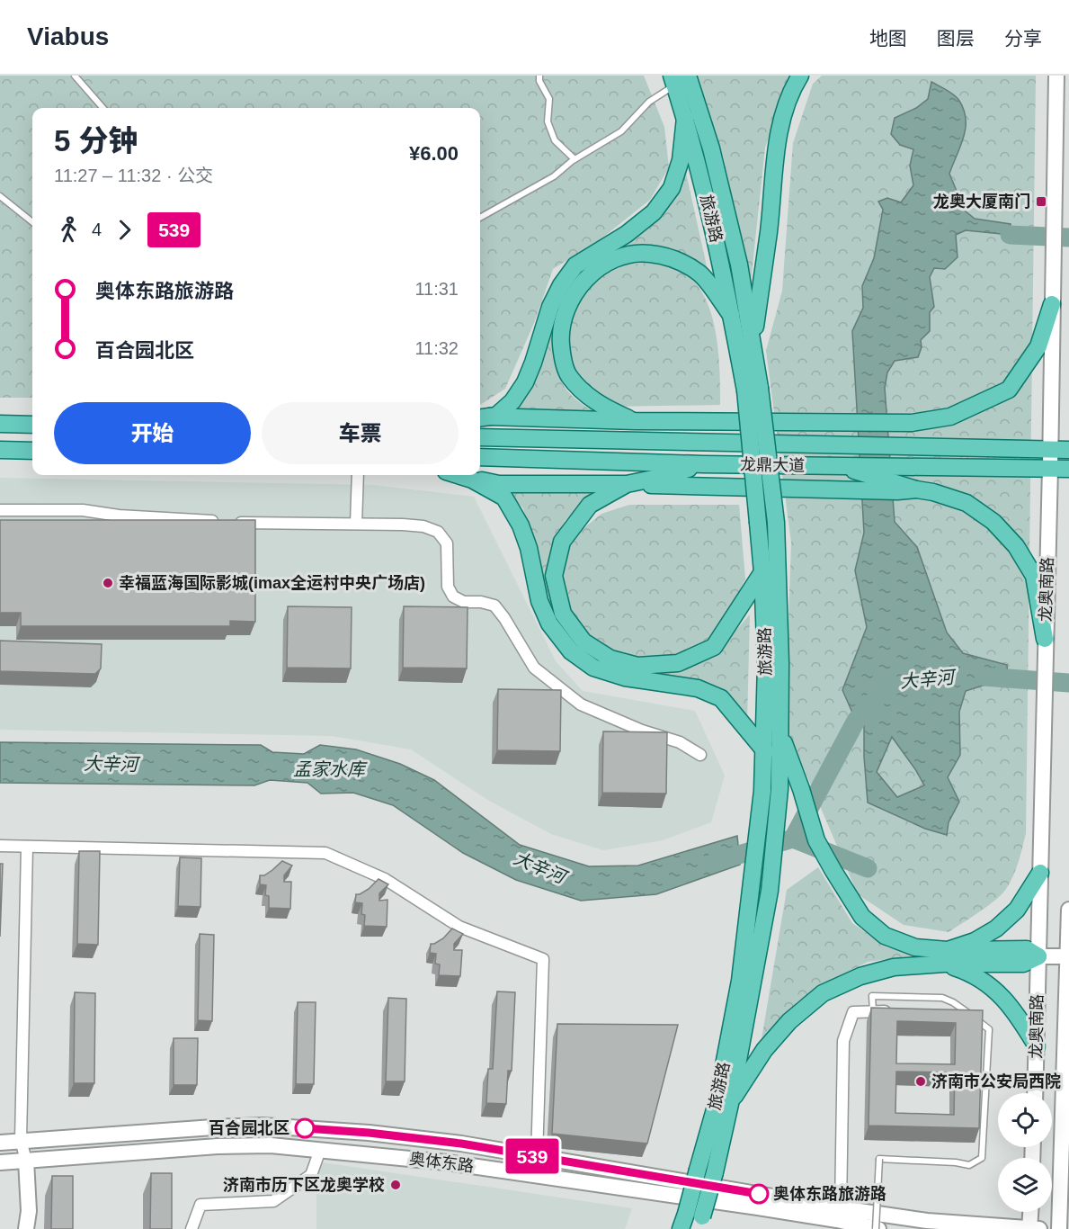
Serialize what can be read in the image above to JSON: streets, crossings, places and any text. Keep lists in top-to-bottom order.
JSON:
{
  "streets": {
    "main road": [
      "旅游路",
      "龙鼎大道",
      "龙奥南路",
      "奥体东路"
    ]
  },
  "crossings": [
    ["龙鼎大道", "龙奥南路"]
  ],
  "water": ["大辛河", "孟家水库"],
  "places": {
    "transit": ["龙奥大厦南门"],
    "other": [
      "幸福蓝海国际影城(imax全运村中央广场店)",
      "济南市公安局西院",
      "百合园北区",
      "济南市历下区龙奥学校",
      "奥体东路旅游路"
    ]
  },
  "lines": ["bus line 539"],
  "page": {
    "header": "Viabus",
    "nav": ["地图", "图层", "分享"],
    "on_map": "539",
    "heading": ["5 分钟", "11:27 – 11:32 · 公交", "¥6.00"],
    "legs": ["4", "539"],
    "list": [
      {
        "name": "奥体东路旅游路",
        "value": "11:31"
      },
      {
        "name": "百合园北区",
        "value": "11:32"
      }
    ],
    "buttons": ["开始", "车票"]
  }
}
